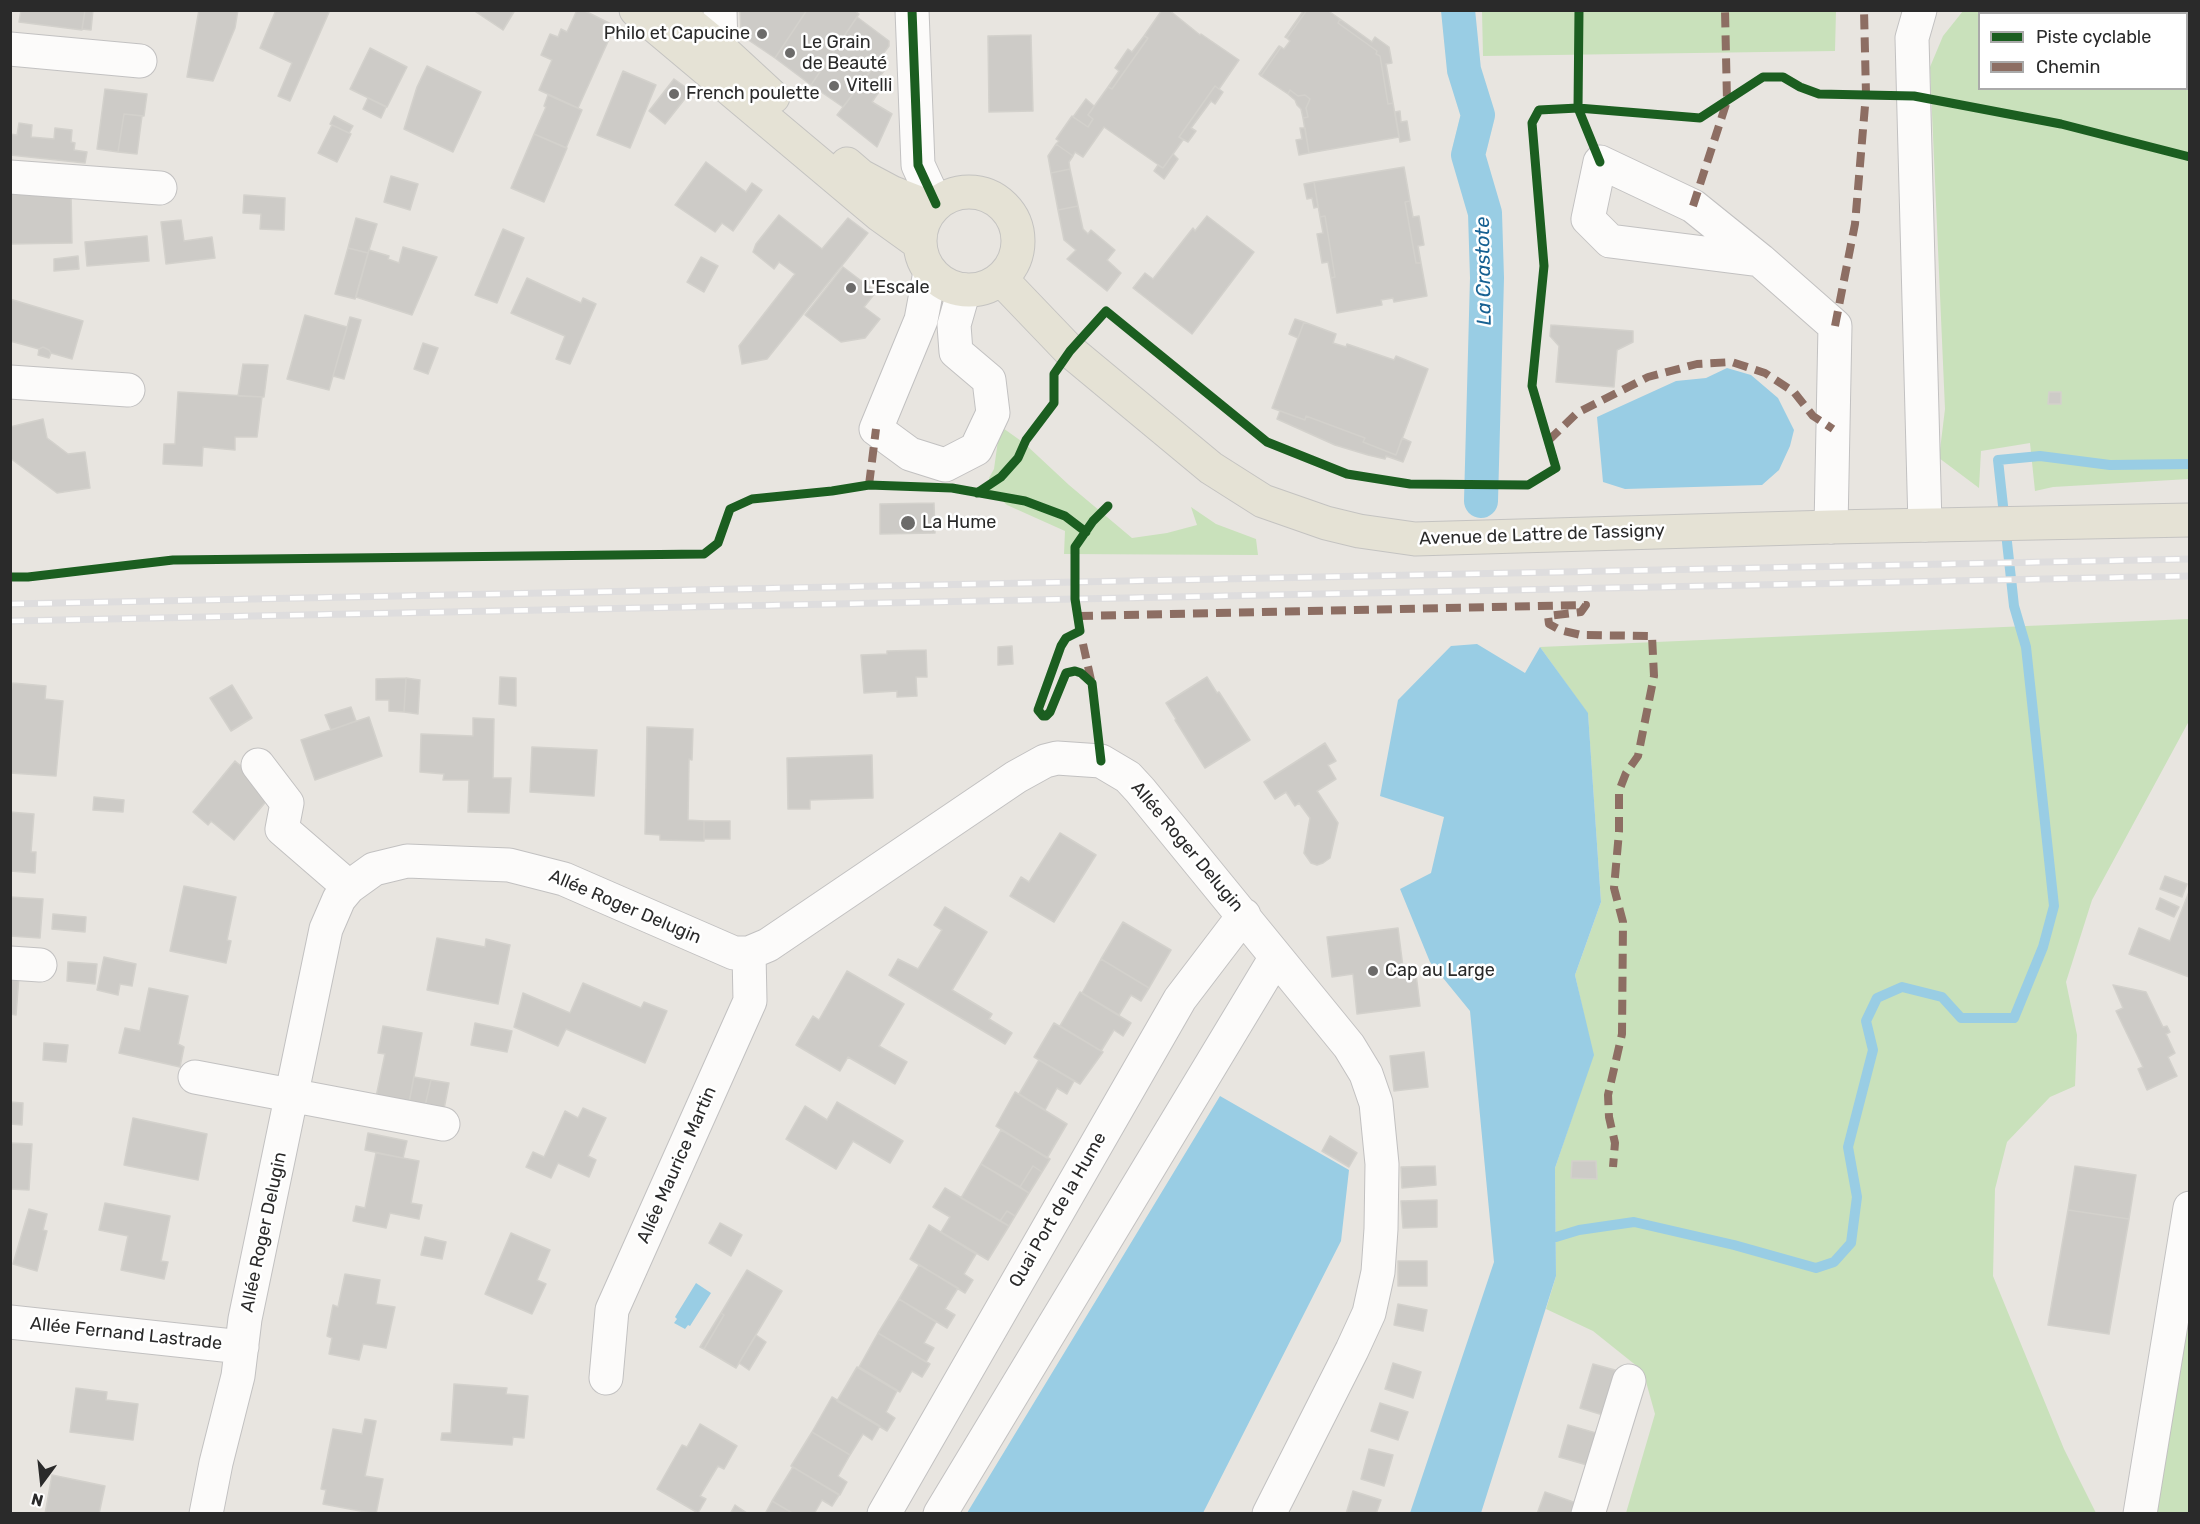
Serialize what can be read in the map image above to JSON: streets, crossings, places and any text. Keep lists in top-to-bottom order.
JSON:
{
  "streets": {
    "main road": ["Avenue de Lattre de Tassigny"],
    "street": [
      "Allée Roger Delugin",
      "Allée Maurice Martin",
      "Quai Port de la Hume",
      "Allée Fernand Lastrade"
    ]
  },
  "crossings": [
    ["Allée Roger Delugin", "Allée Maurice Martin"],
    ["Allée Roger Delugin", "Quai Port de la Hume"],
    ["Allée Roger Delugin", "Allée Fernand Lastrade"]
  ],
  "water": ["La Crastote"],
  "places": [
    "Philo et Capucine",
    "Le Grain de Beauté",
    "Vitelli",
    "French poulette",
    "L'Escale",
    "La Hume",
    "Cap au Large"
  ],
  "legend": ["Piste cyclable", "Chemin"],
  "north": "bottom"
}
